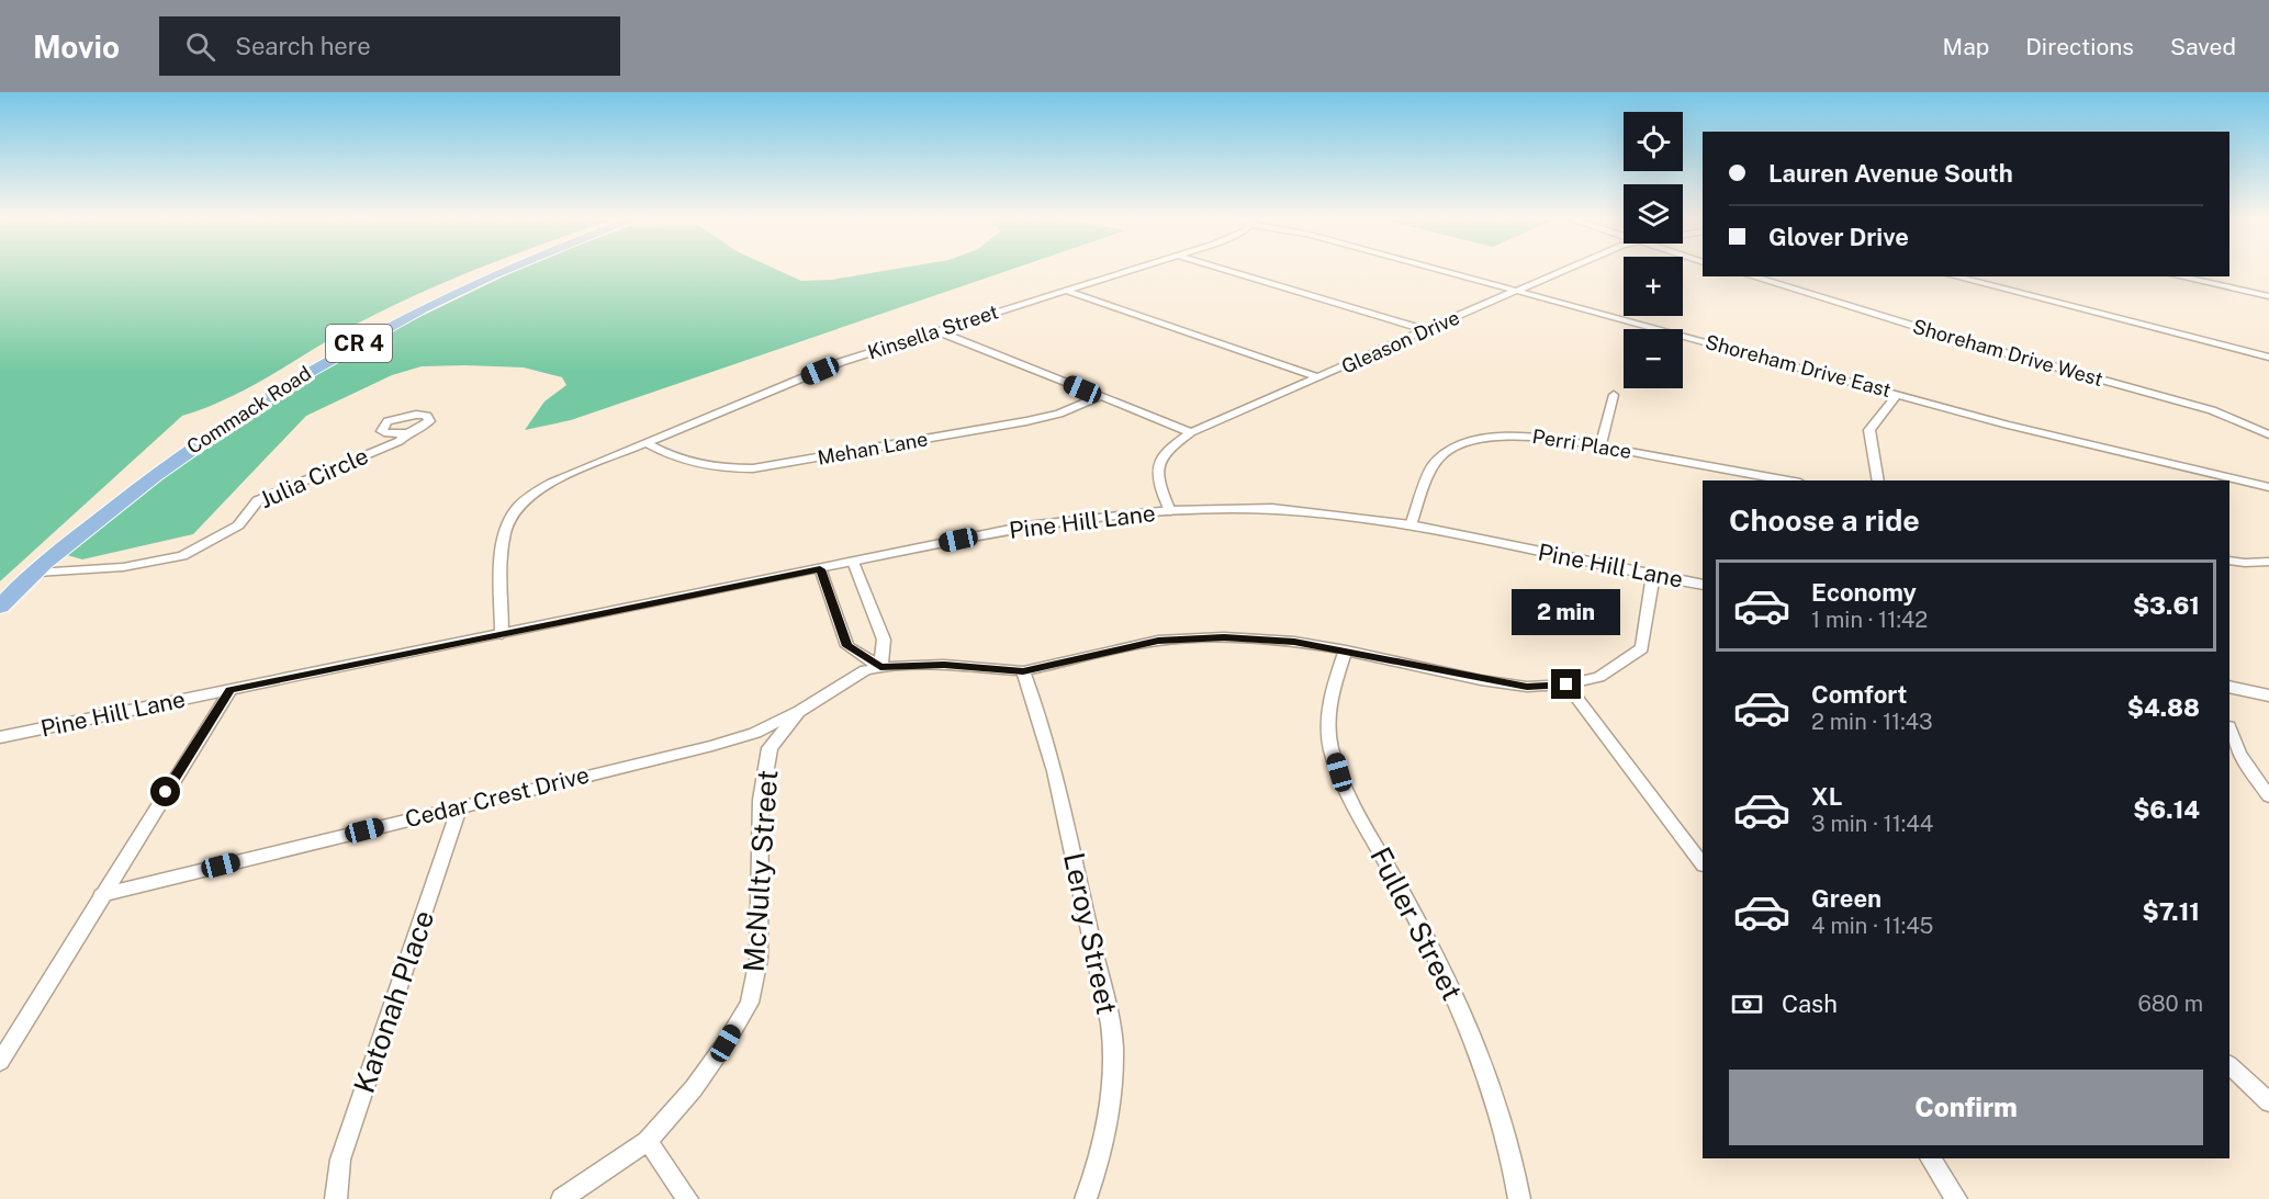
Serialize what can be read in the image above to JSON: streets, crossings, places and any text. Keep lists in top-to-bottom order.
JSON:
{
  "streets": {
    "main road": ["CR 4", "Commack Road"],
    "street": [
      "Kinsella Street",
      "Gleason Drive",
      "Shoreham Drive West",
      "Shoreham Drive East",
      "Perri Place",
      "Mehan Lane",
      "Julia Circle",
      "Pine Hill Lane",
      "Cedar Crest Drive",
      "McNulty Street",
      "Fuller Street",
      "Leroy Street",
      "Katonah Place"
    ]
  },
  "crossings": [
    ["Kinsella Street", "Mehan Lane"],
    ["Kinsella Street", "Pine Hill Lane"],
    ["Gleason Drive", "Shoreham Drive East"],
    ["Gleason Drive", "Pine Hill Lane"],
    ["Commack Road", "Julia Circle"],
    ["Perri Place", "Pine Hill Lane"],
    ["Cedar Crest Drive", "McNulty Street"],
    ["Cedar Crest Drive", "Katonah Place"]
  ],
  "page": {
    "header": "Movio",
    "search": "Search here",
    "nav": ["Map", "Directions", "Saved"],
    "map_buttons": ["+", "−"],
    "banner": ["Lauren Avenue South", "Glover Drive"],
    "heading": "Choose a ride",
    "list": [
      {
        "name": "Economy",
        "note": "1 min · 11:42",
        "value": "$3.61"
      },
      {
        "name": "Comfort",
        "note": "2 min · 11:43",
        "value": "$4.88"
      },
      {
        "name": "XL",
        "note": "3 min · 11:44",
        "value": "$6.14"
      },
      {
        "name": "Green",
        "note": "4 min · 11:45",
        "value": "$7.11"
      }
    ],
    "bubble": "2 min",
    "pay": ["Cash", "680 m"],
    "buttons": "Confirm"
  }
}
